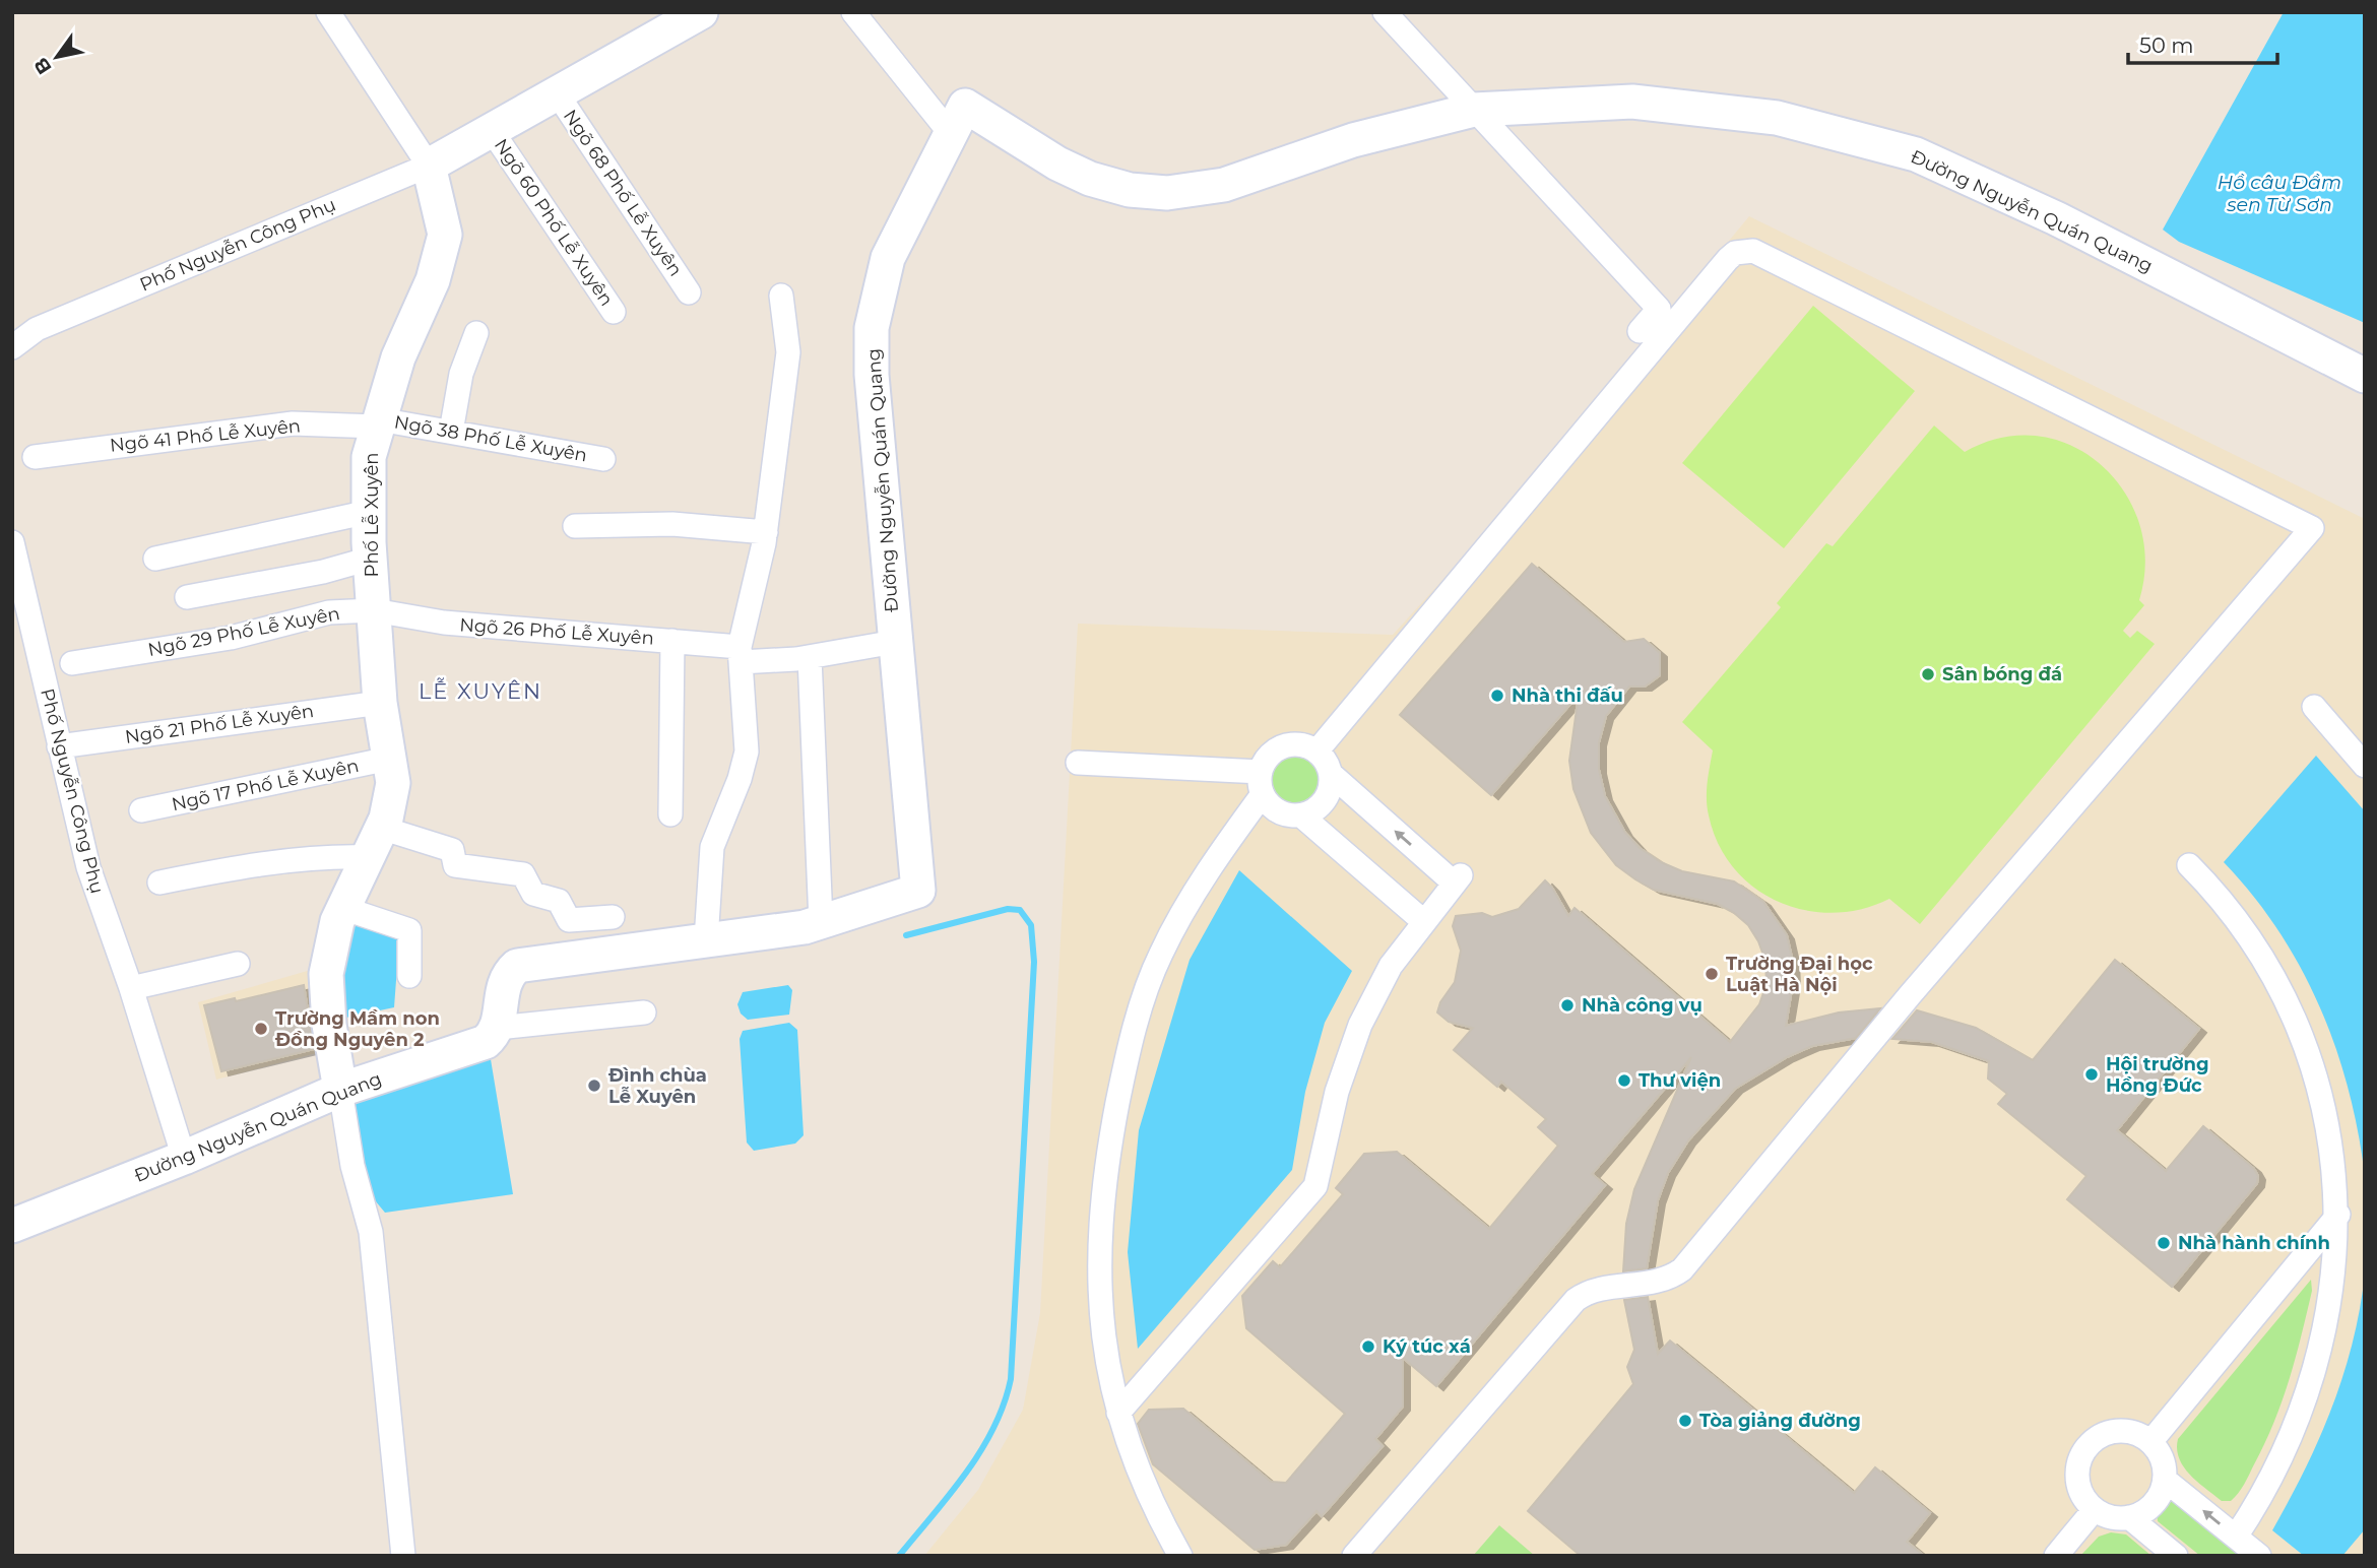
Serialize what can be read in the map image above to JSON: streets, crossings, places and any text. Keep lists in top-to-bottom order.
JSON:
{
  "streets": {
    "street": [
      "Ngõ 68 Phố Lễ Xuyên",
      "Đường Nguyễn Quán Quang",
      "Ngõ 60 Phố Lễ Xuyên",
      "Phố Nguyễn Công Phụ",
      "Ngõ 41 Phố Lễ Xuyên",
      "Ngõ 38 Phố Lễ Xuyên",
      "Phố Lễ Xuyên",
      "Ngõ 29 Phố Lễ Xuyên",
      "Ngõ 26 Phố Lễ Xuyên",
      "Ngõ 21 Phố Lễ Xuyên",
      "Ngõ 17 Phố Lễ Xuyên"
    ]
  },
  "crossings": [
    ["Đường Nguyễn Quán Quang", "Phố Nguyễn Công Phụ"],
    ["Đường Nguyễn Quán Quang", "Phố Lễ Xuyên"],
    ["Đường Nguyễn Quán Quang", "Ngõ 26 Phố Lễ Xuyên"],
    ["Phố Nguyễn Công Phụ", "Phố Lễ Xuyên"],
    ["Phố Nguyễn Công Phụ", "Ngõ 21 Phố Lễ Xuyên"],
    ["Ngõ 41 Phố Lễ Xuyên", "Ngõ 38 Phố Lễ Xuyên"],
    ["Ngõ 41 Phố Lễ Xuyên", "Phố Lễ Xuyên"],
    ["Ngõ 38 Phố Lễ Xuyên", "Phố Lễ Xuyên"],
    ["Phố Lễ Xuyên", "Ngõ 29 Phố Lễ Xuyên"],
    ["Phố Lễ Xuyên", "Ngõ 26 Phố Lễ Xuyên"],
    ["Phố Lễ Xuyên", "Ngõ 21 Phố Lễ Xuyên"],
    ["Phố Lễ Xuyên", "Ngõ 17 Phố Lễ Xuyên"],
    ["Ngõ 29 Phố Lễ Xuyên", "Ngõ 26 Phố Lễ Xuyên"]
  ],
  "districts": ["LỄ XUYÊN"],
  "water": ["Hồ câu Đầm sen Từ Sơn"],
  "places": [
    "Sân bóng đá",
    "Nhà thi đấu",
    "Trường Đại học Luật Hà Nội",
    "Nhà công vụ",
    "Trường Mầm non Đồng Nguyên 2",
    "Hội trường Hồng Đức",
    "Thư viện",
    "Đình chùa Lễ Xuyên",
    "Nhà hành chính",
    "Ký túc xá",
    "Tòa giảng đường"
  ],
  "scale_bar": "50 m",
  "north": "bottom left"
}
